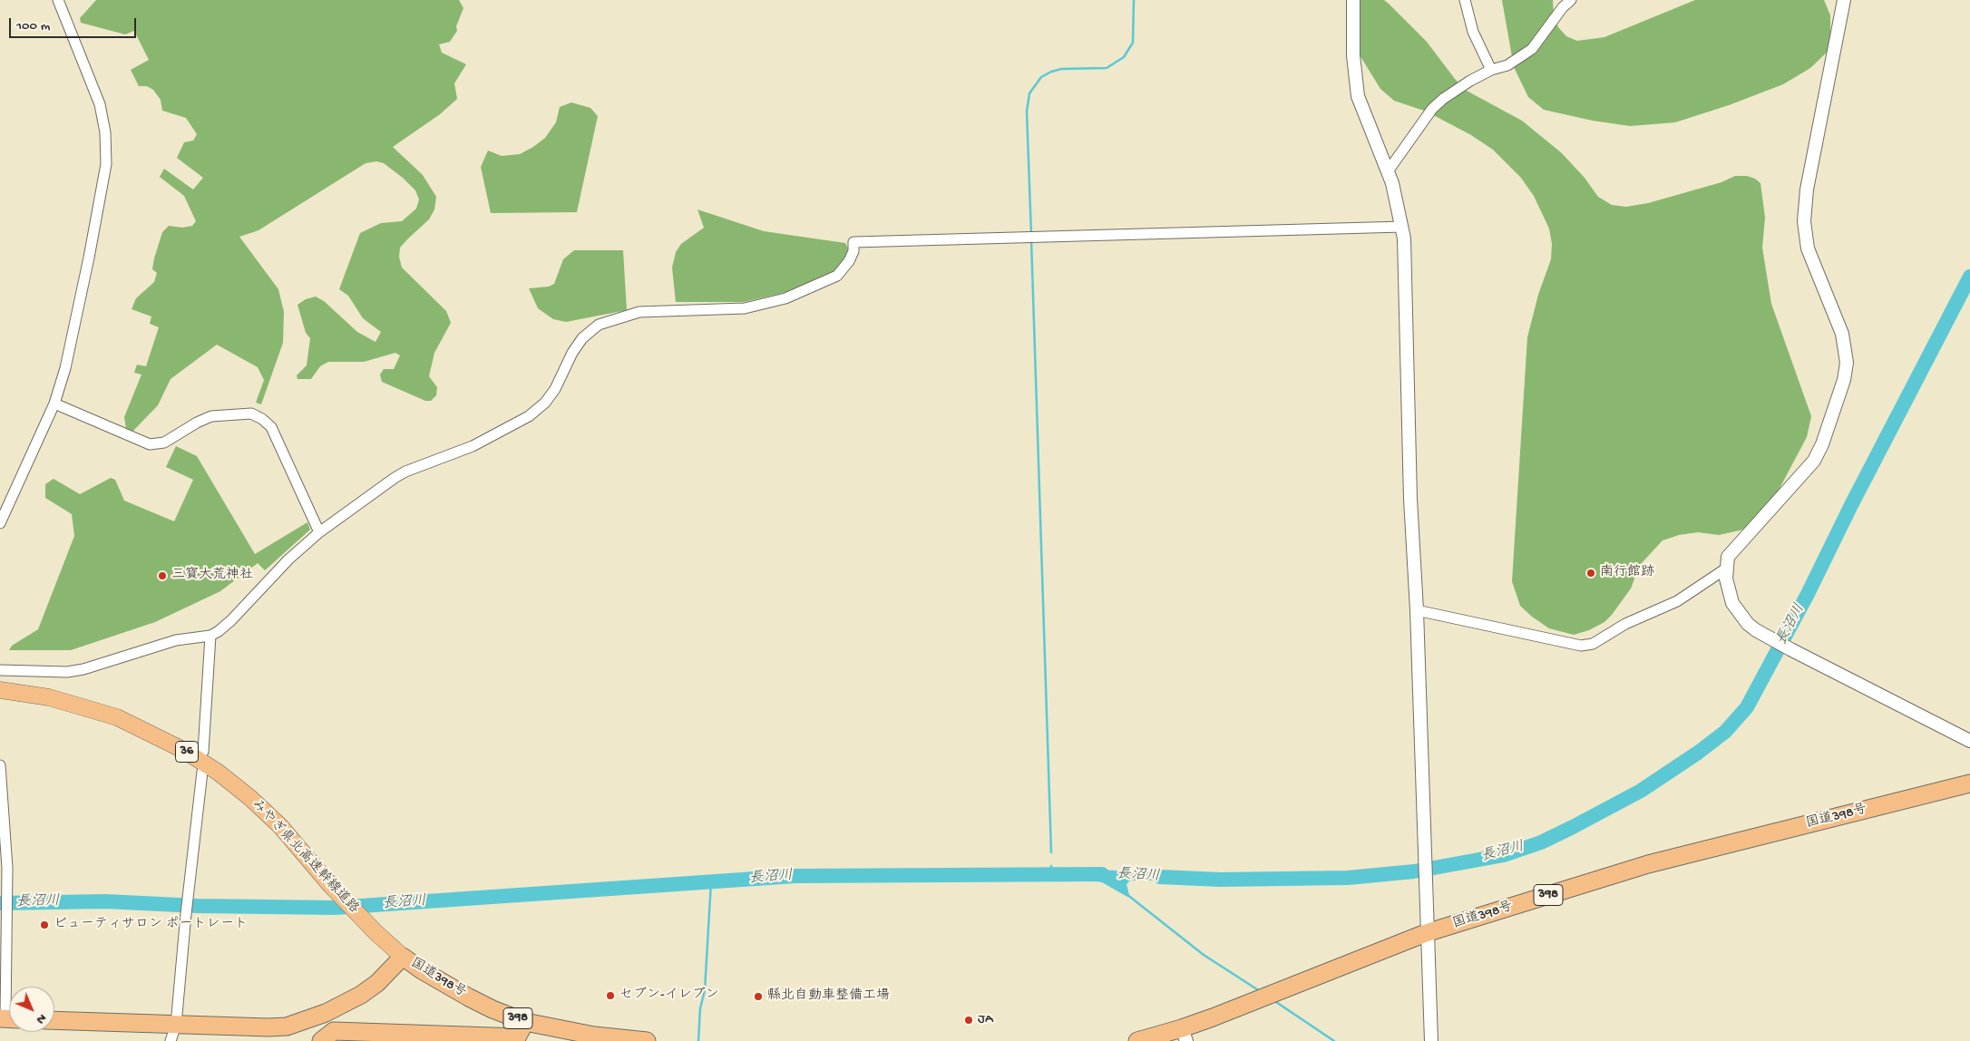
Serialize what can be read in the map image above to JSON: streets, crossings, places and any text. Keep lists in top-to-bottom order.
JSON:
{
  "streets": {
    "highway": ["国道398号", "398"],
    "main road": ["36", "みやぎ県北高速幹線道路"]
  },
  "crossings": [
    ["国道398号", "みやぎ県北高速幹線道路"],
    ["国道398号", "398"]
  ],
  "water": ["長沼川"],
  "places": [
    "南行館跡",
    "三寳大荒神社",
    "ビューティサロン ポートレート",
    "セブン-イレブン",
    "縣北自動車整備工場",
    "JA"
  ],
  "scale_bar": "100 m",
  "north": "bottom right"
}
